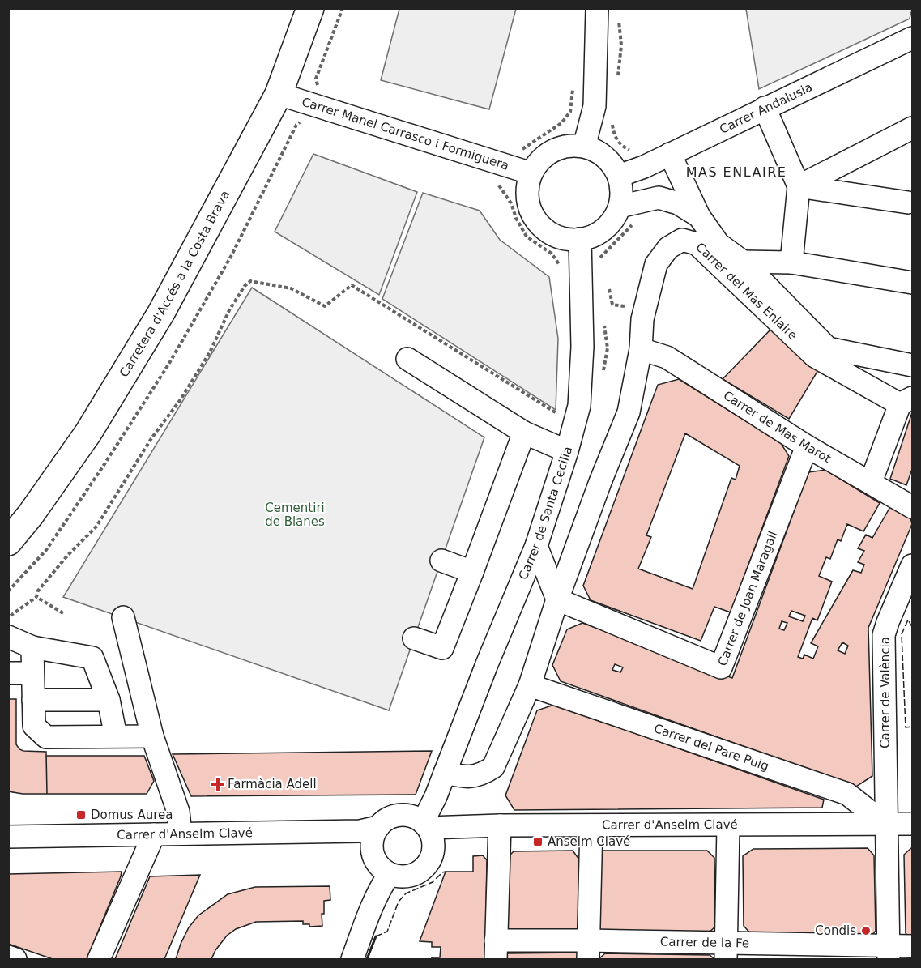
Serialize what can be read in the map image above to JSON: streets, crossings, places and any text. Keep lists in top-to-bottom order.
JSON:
{
  "streets": {
    "main road": ["Carretera d'Accés a la Costa Brava"],
    "street": [
      "Carrer Andalusia",
      "Carrer Manel Carrasco i Formiguera",
      "Carrer del Mas Enlaire",
      "Carrer de Mas Marot",
      "Carrer de Santa Cecilia",
      "Carrer de Joan Maragall",
      "Carrer de València",
      "Carrer del Pare Puig",
      "Carrer d'Anselm Clavé",
      "Carrer de la Fe"
    ]
  },
  "crossings": [
    ["Carrer Andalusia", "Carrer Manel Carrasco i Formiguera"],
    ["Carrer Andalusia", "Carrer del Mas Enlaire"],
    ["Carrer Andalusia", "Carrer de Santa Cecilia"],
    ["Carrer Manel Carrasco i Formiguera", "Carretera d'Accés a la Costa Brava"],
    ["Carrer Manel Carrasco i Formiguera", "Carrer del Mas Enlaire"],
    ["Carrer Manel Carrasco i Formiguera", "Carrer de Santa Cecilia"],
    ["Carrer del Mas Enlaire", "Carrer de Mas Marot"],
    ["Carrer del Mas Enlaire", "Carrer de Santa Cecilia"],
    ["Carrer de Mas Marot", "Carrer de Joan Maragall"],
    ["Carrer de Santa Cecilia", "Carrer d'Anselm Clavé"],
    ["Carrer de València", "Carrer del Pare Puig"],
    ["Carrer de València", "Carrer d'Anselm Clavé"],
    ["Carrer de València", "Carrer de la Fe"],
    ["Carrer del Pare Puig", "Carrer d'Anselm Clavé"]
  ],
  "districts": ["MAS ENLAIRE"],
  "parks": ["Cementiri de Blanes"],
  "places": {
    "health": ["Farmàcia Adell"],
    "transit": ["Domus Aurea", "Anselm Clavé"],
    "other": ["Condis"]
  }
}
